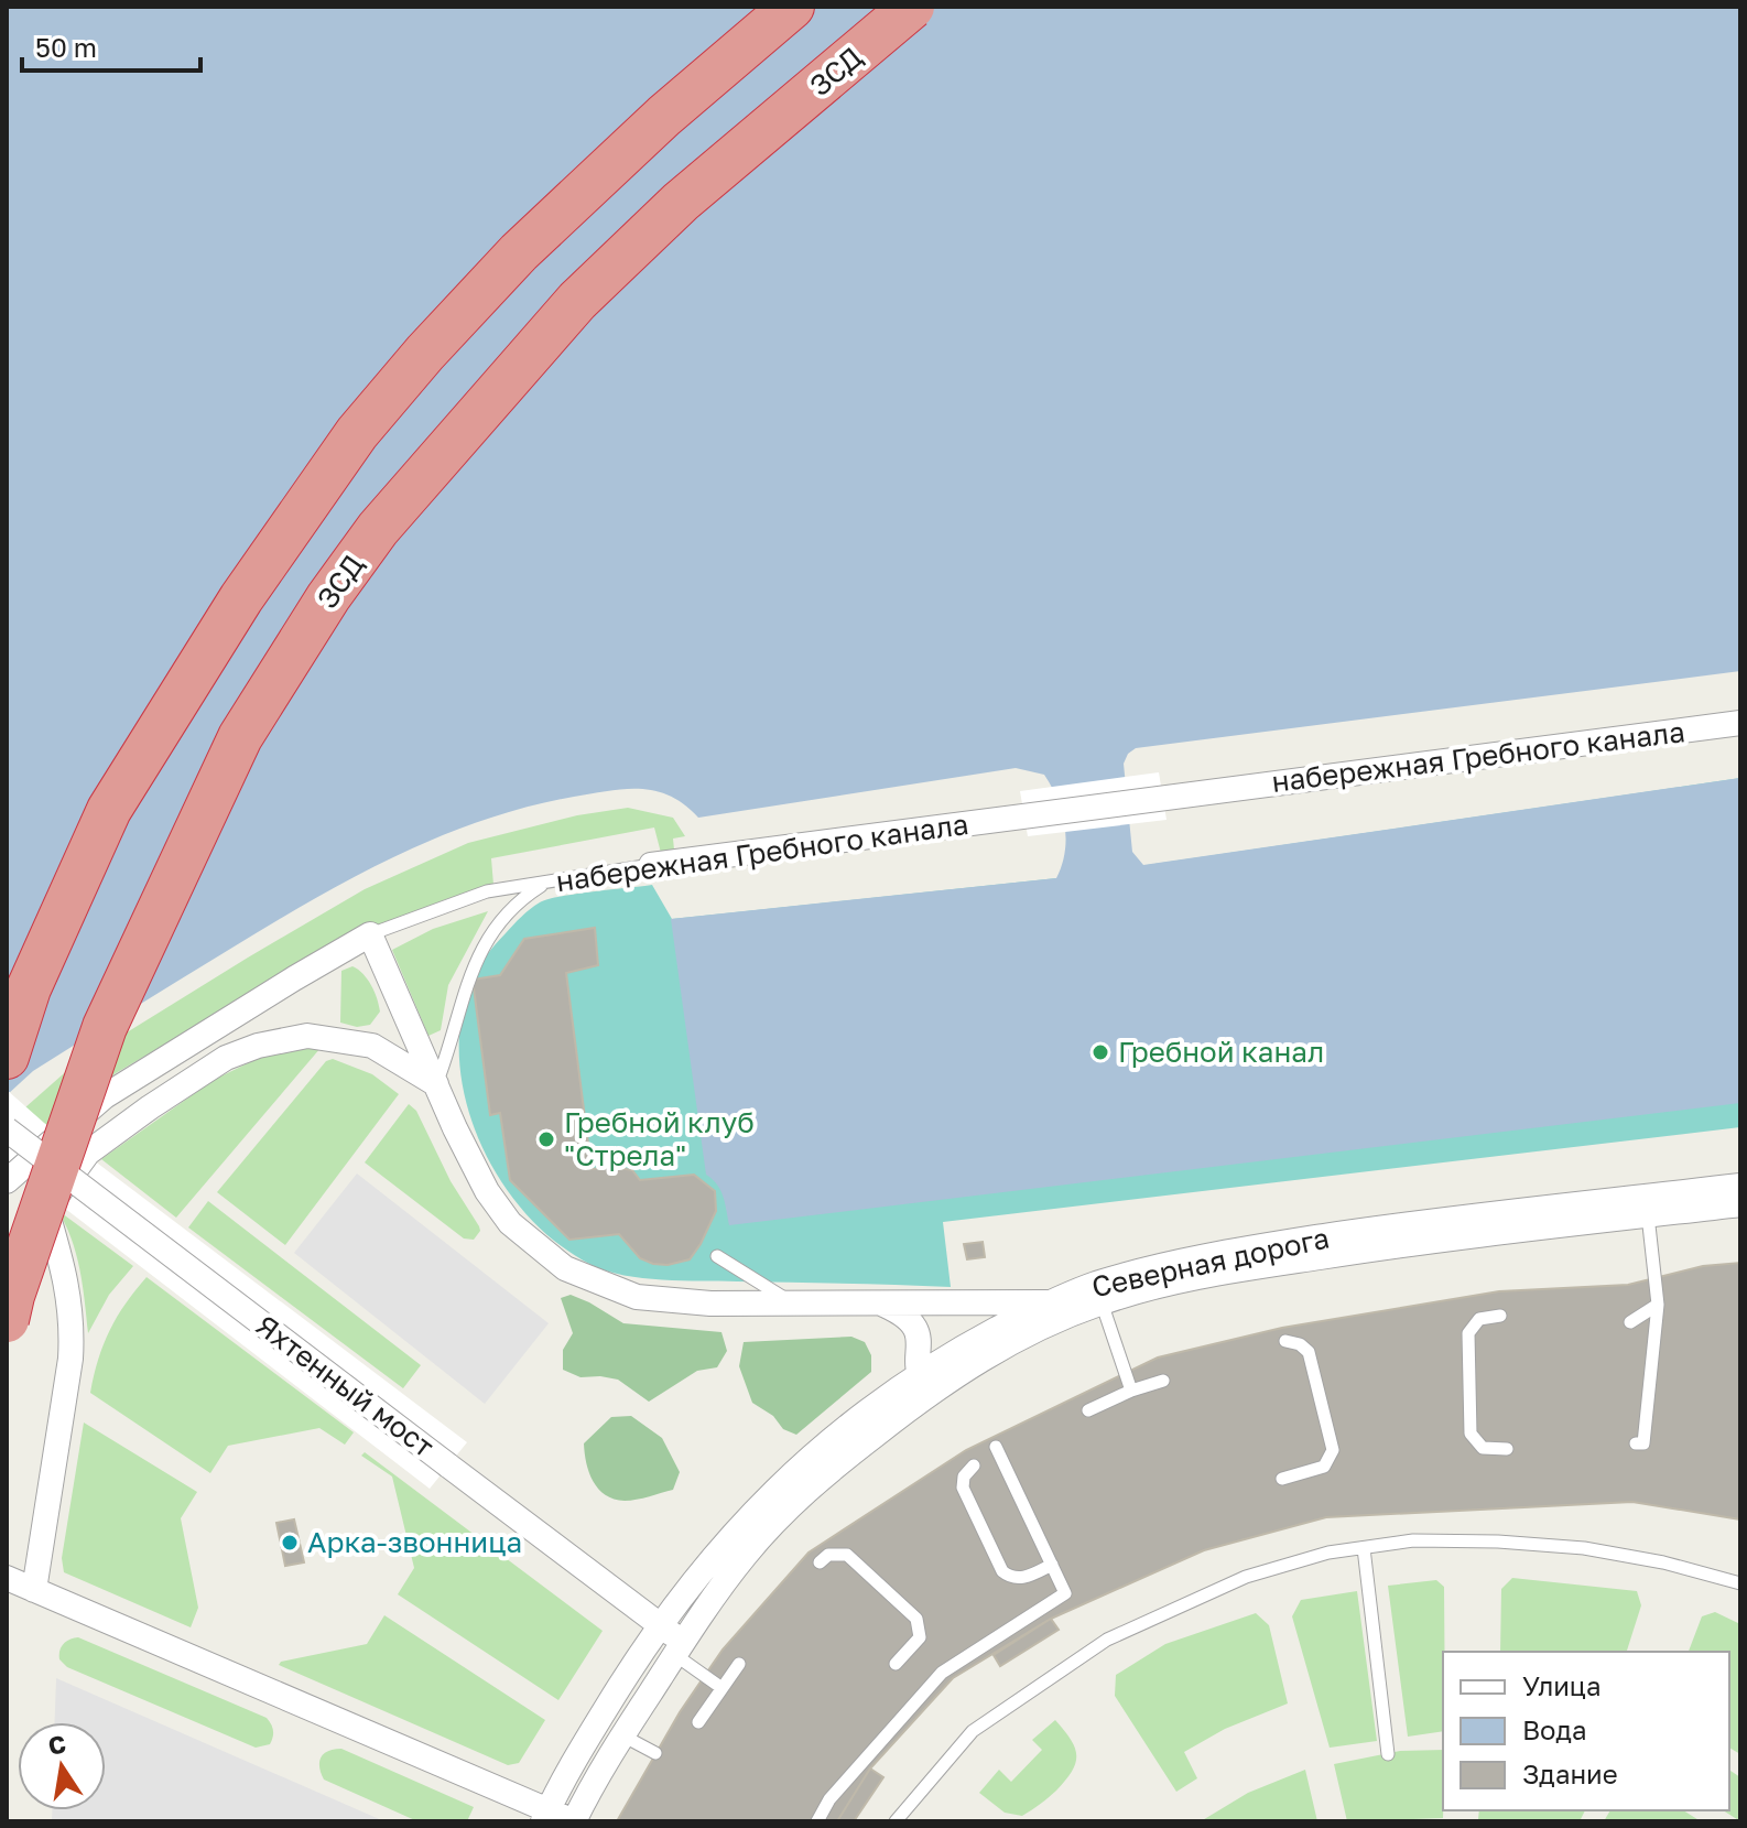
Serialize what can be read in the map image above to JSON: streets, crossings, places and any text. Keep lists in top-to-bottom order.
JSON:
{
  "streets": {
    "highway": ["ЗСД"],
    "street": ["набережная Гребного канала", "Северная дорога", "Яхтенный мост"]
  },
  "crossings": [
    ["Северная дорога", "Яхтенный мост"]
  ],
  "places": ["Гребной канал", "Гребной клуб \"Стрела\"", "Арка-звонница"],
  "legend": ["Улица", "Вода", "Здание"],
  "scale_bar": "50 m",
  "north": "top"
}
